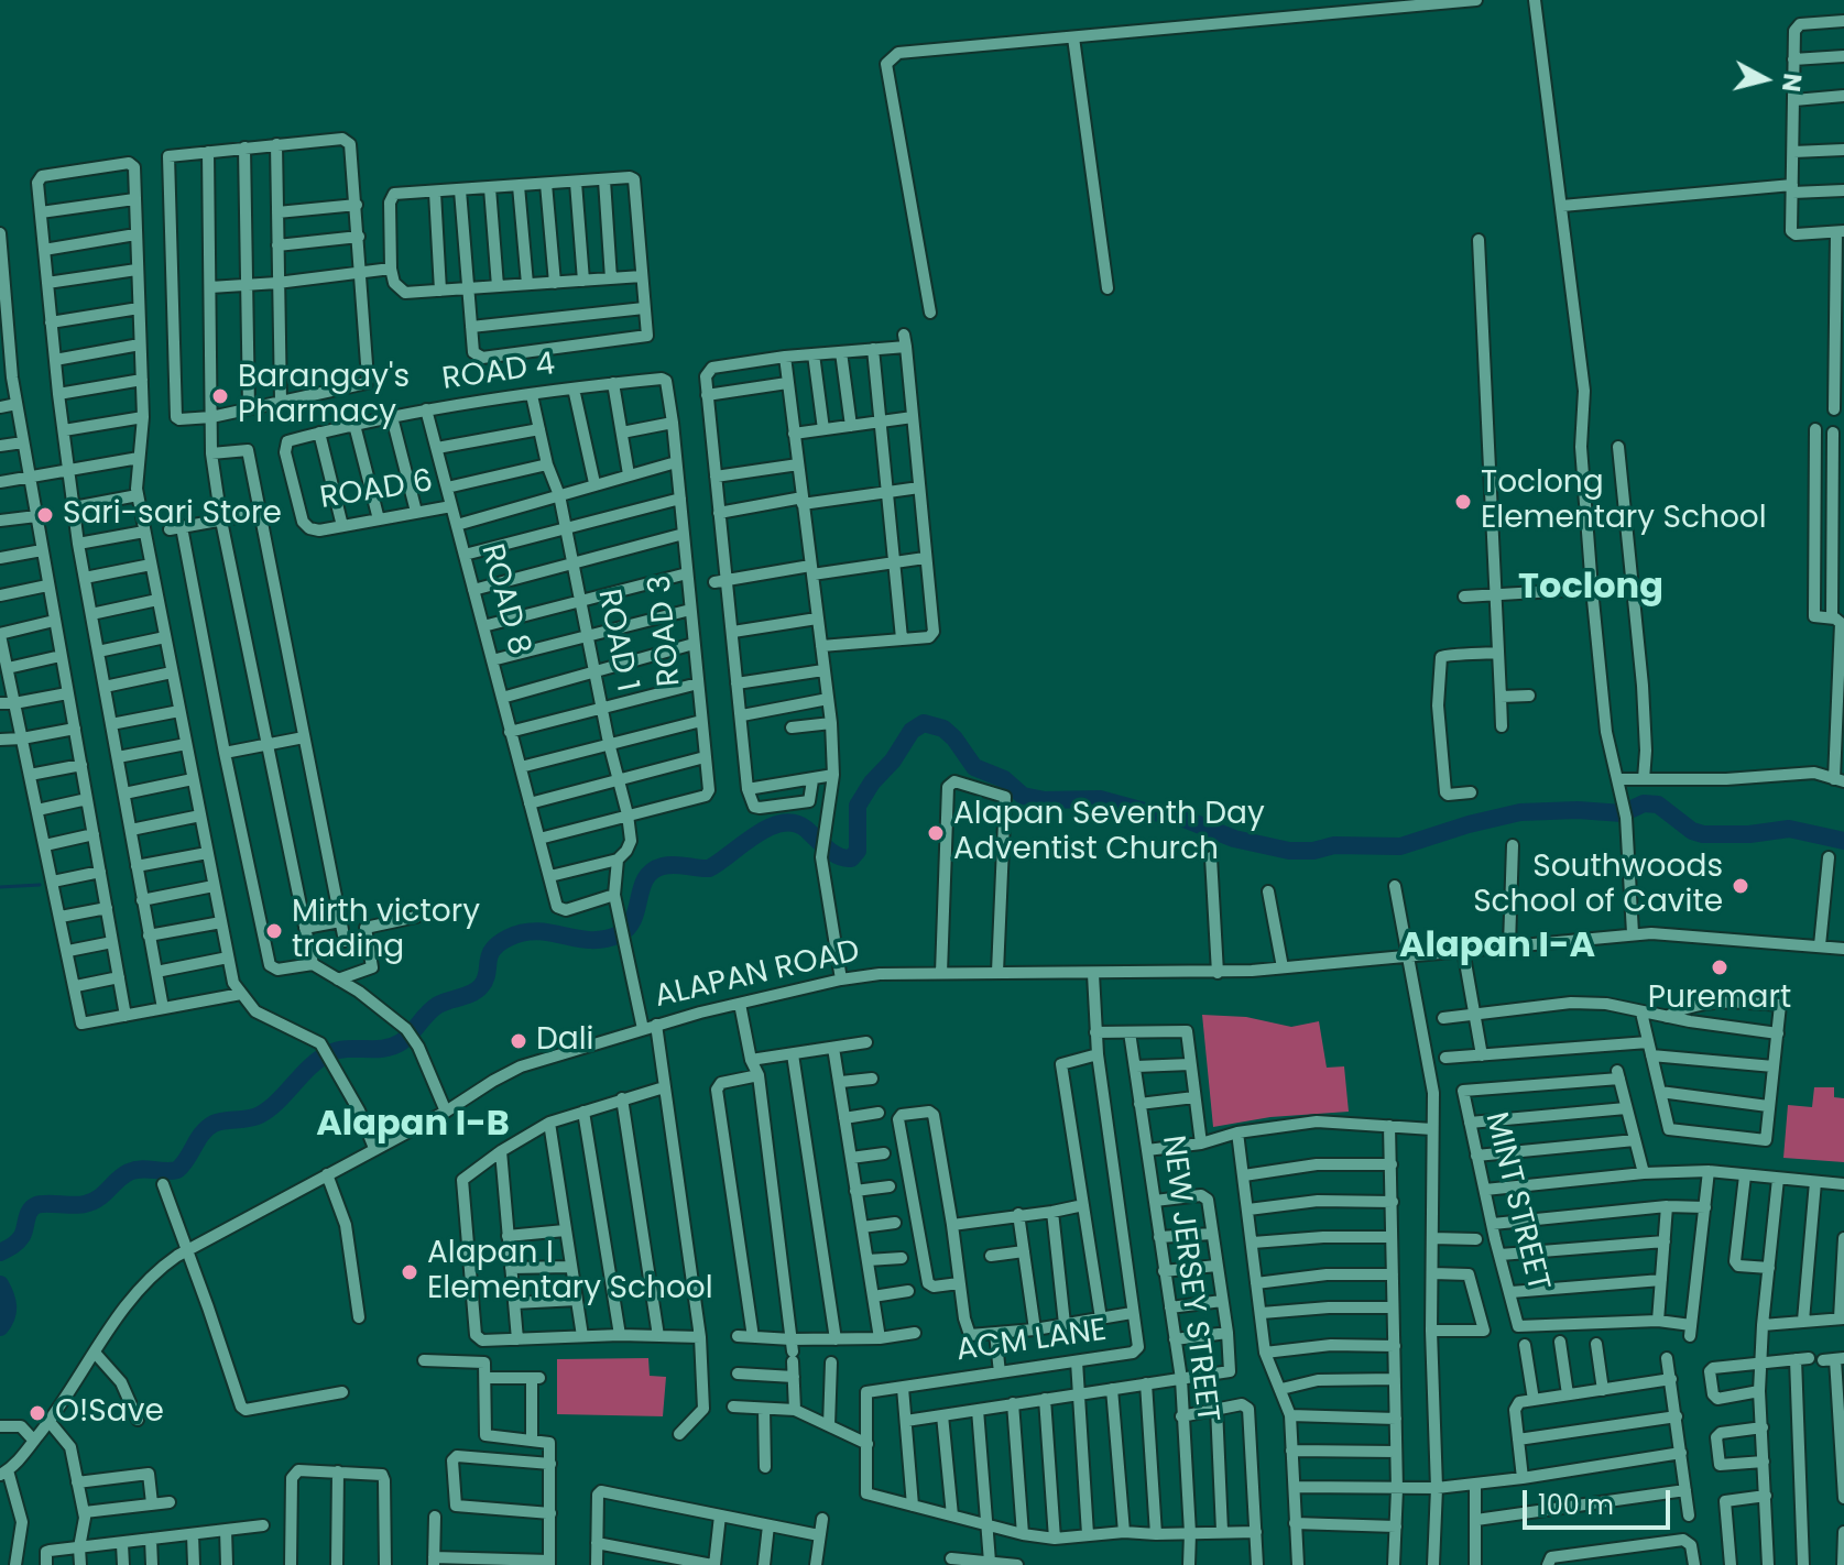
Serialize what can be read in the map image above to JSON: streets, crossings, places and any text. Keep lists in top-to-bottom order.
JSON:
{
  "streets": {
    "street": [
      "ROAD 4",
      "ROAD 6",
      "ROAD 8",
      "ROAD 3",
      "ROAD 1",
      "ALAPAN ROAD",
      "MINT STREET",
      "NEW JERSEY STREET",
      "ACM LANE"
    ]
  },
  "crossings": [
    ["ROAD 4", "ROAD 6"],
    ["ROAD 4", "ROAD 8"],
    ["ROAD 4", "ROAD 3"],
    ["ROAD 4", "ROAD 1"],
    ["ROAD 6", "ROAD 8"],
    ["ROAD 8", "ROAD 1"],
    ["ROAD 3", "ROAD 1"],
    ["ROAD 1", "ALAPAN ROAD"],
    ["ALAPAN ROAD", "ACM LANE"]
  ],
  "districts": ["Toclong", "Alapan I-A", "Alapan I-B"],
  "places": [
    "Barangay's Pharmacy",
    "Toclong Elementary School",
    "Sari-sari Store",
    "Alapan Seventh Day Adventist Church",
    "Southwoods School of Cavite",
    "Mirth victory trading",
    "Puremart",
    "Dali",
    "Alapan I Elementary School",
    "O!Save"
  ],
  "scale_bar": "100 m",
  "north": "right"
}
